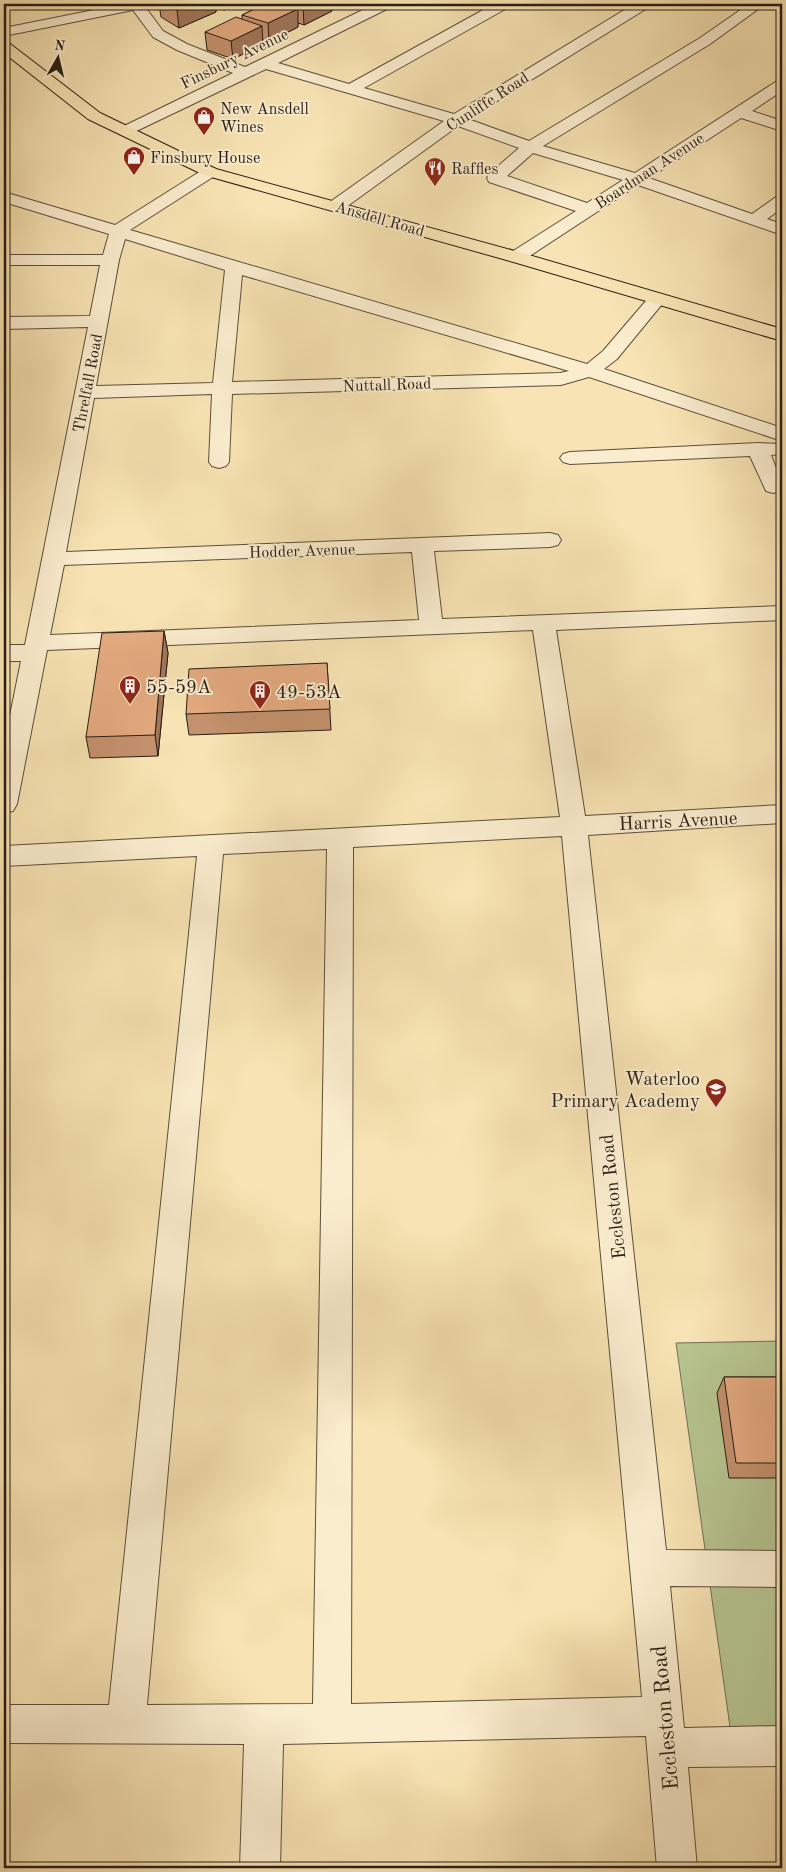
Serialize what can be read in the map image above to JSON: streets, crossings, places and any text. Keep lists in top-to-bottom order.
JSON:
{
  "streets": {
    "main road": ["Ansdell Road"],
    "street": [
      "Finsbury Avenue",
      "Cunliffe Road",
      "Boardman Avenue",
      "Threlfall Road",
      "Nuttall Road",
      "Hodder Avenue",
      "Harris Avenue",
      "Eccleston Road"
    ]
  },
  "crossings": [
    ["Finsbury Avenue", "Ansdell Road"],
    ["Cunliffe Road", "Ansdell Road"],
    ["Boardman Avenue", "Ansdell Road"],
    ["Ansdell Road", "Nuttall Road"],
    ["Threlfall Road", "Nuttall Road"],
    ["Threlfall Road", "Hodder Avenue"],
    ["Harris Avenue", "Eccleston Road"]
  ],
  "places": {
    "shop": ["New Ansdell Wines", "Finsbury House"],
    "restaurant": ["Raffles"],
    "building": ["55-59A", "49-53A"],
    "school or university": ["Waterloo Primary Academy"]
  },
  "north": "top"
}
